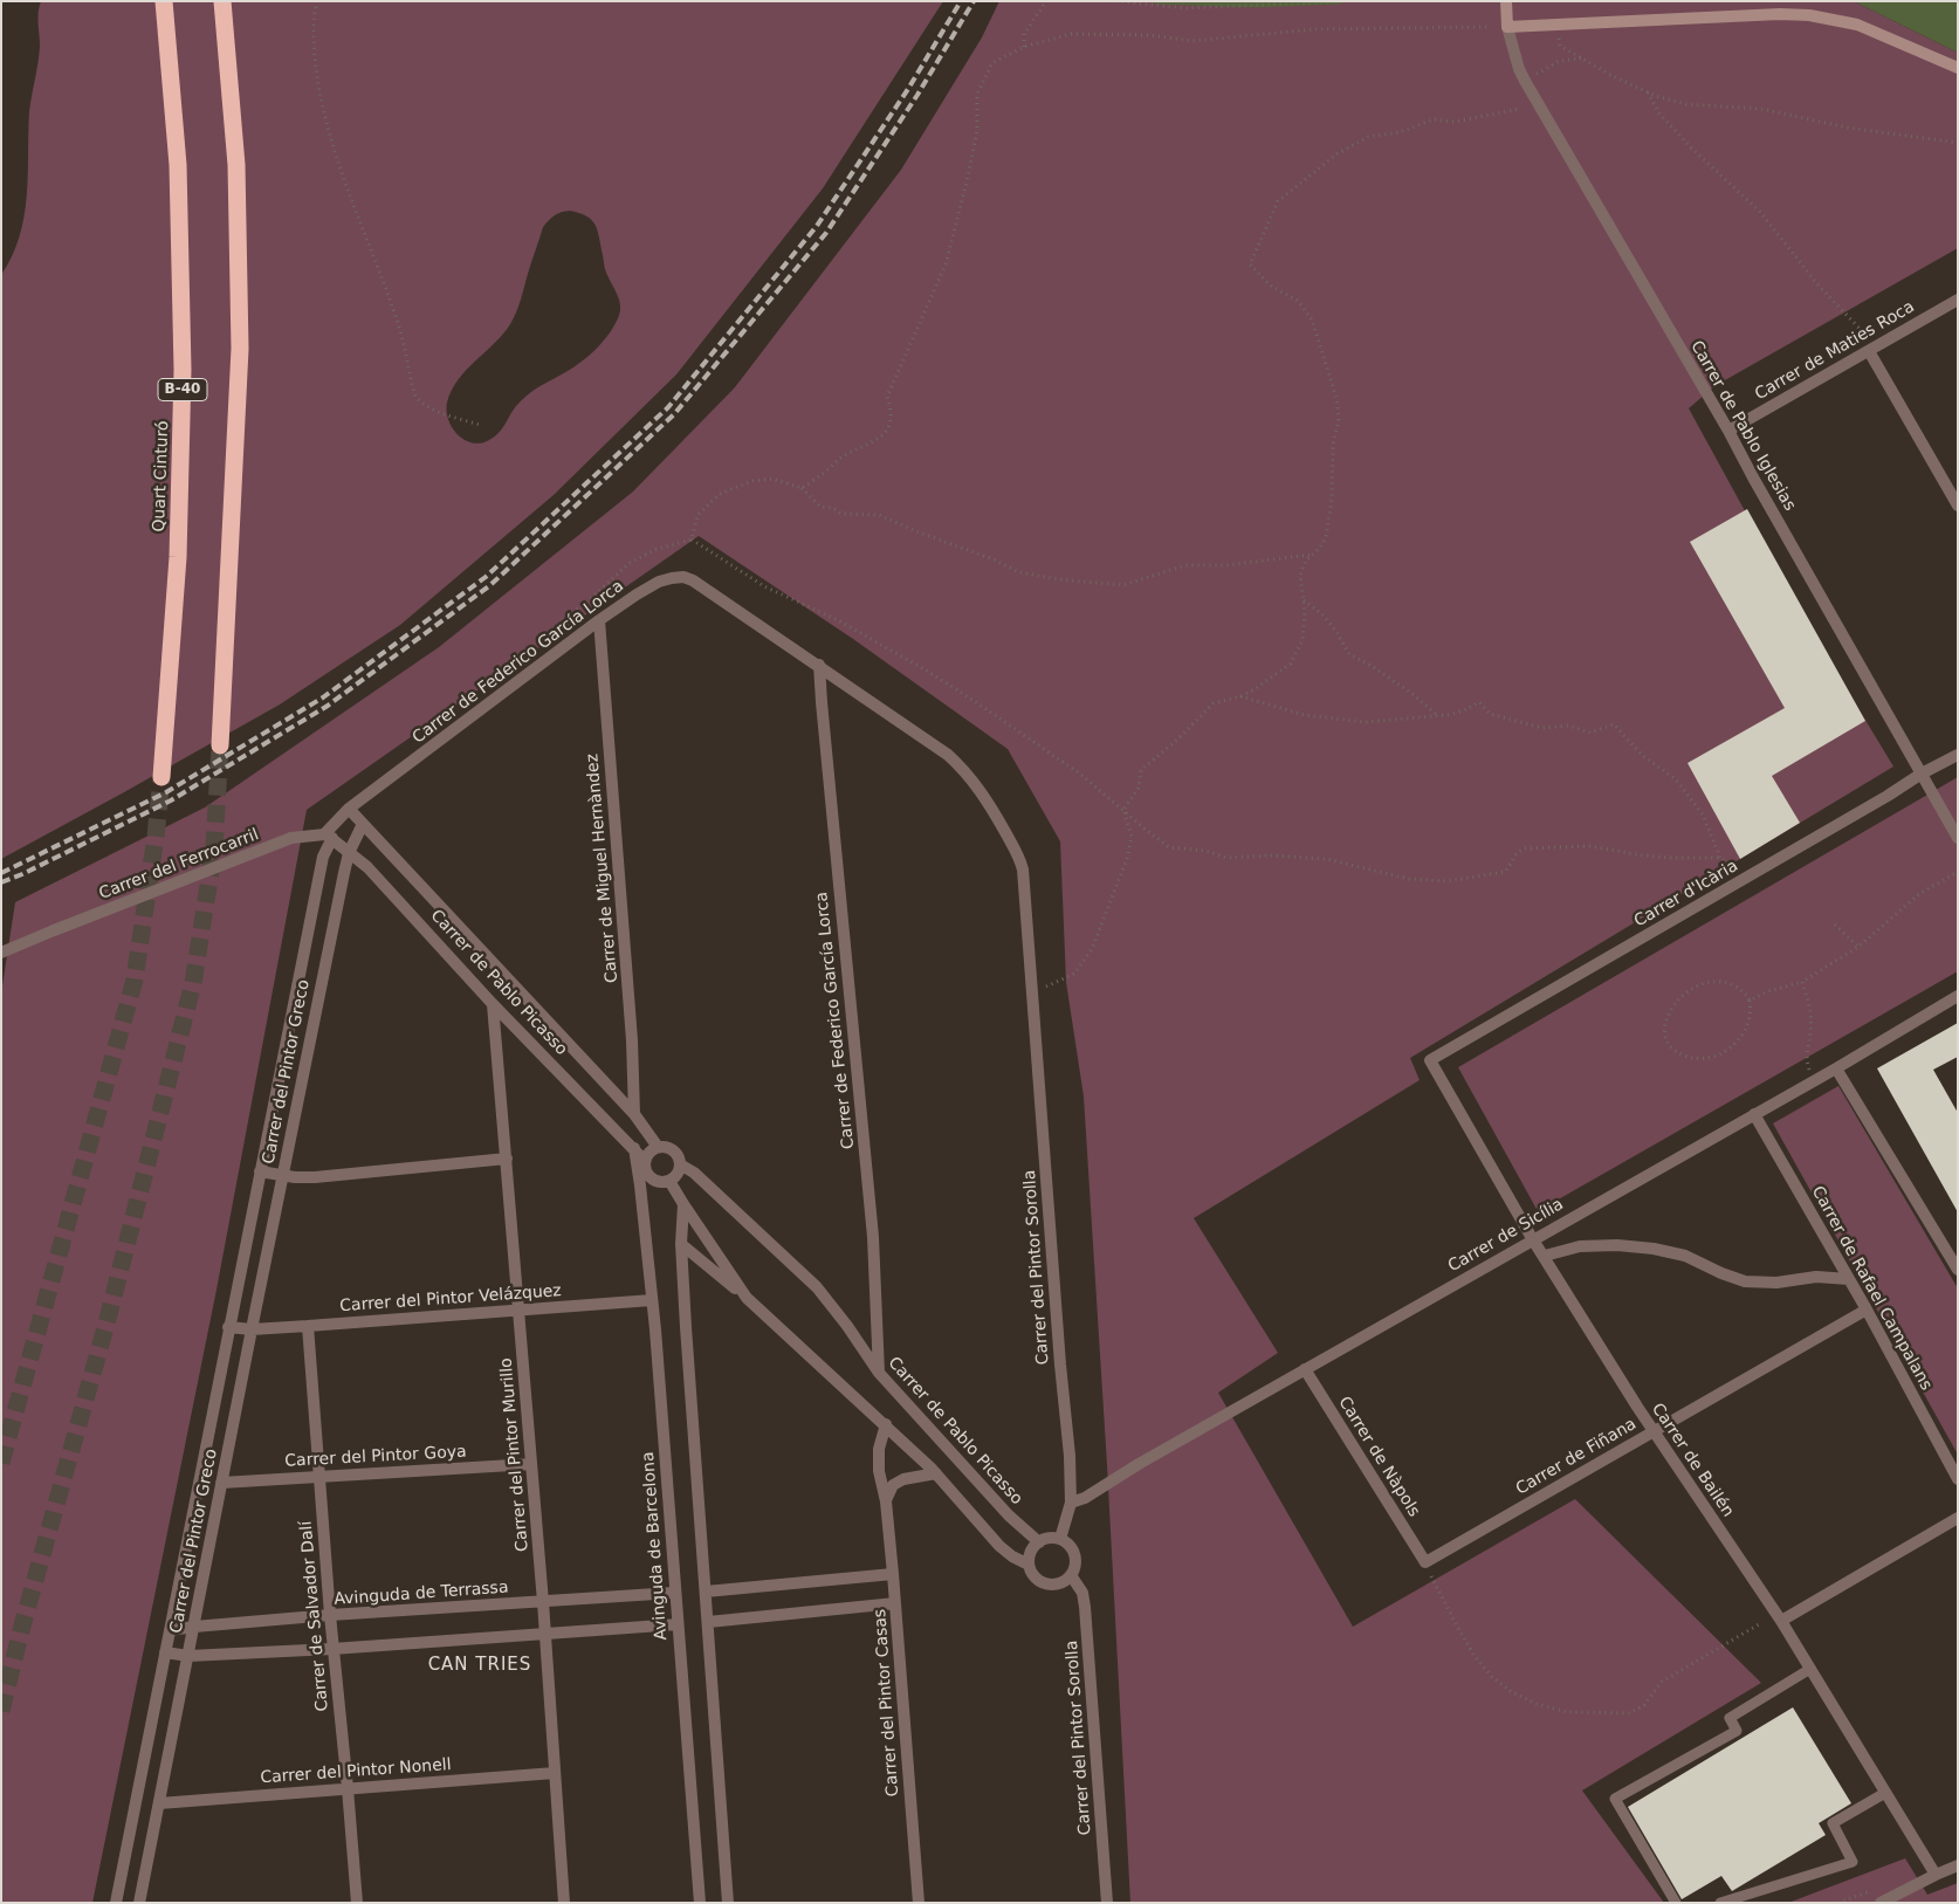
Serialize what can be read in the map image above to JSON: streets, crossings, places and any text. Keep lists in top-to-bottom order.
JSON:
{
  "streets": {
    "highway": ["B-40", "Quart Cinturó"],
    "street": [
      "Carrer de Maties Roca",
      "Carrer de Pablo Iglesias",
      "Carrer de Federico García Lorca",
      "Carrer del Ferrocarril",
      "Carrer de Miguel Hernàndez",
      "Carrer d'Icària",
      "Carrer de Pablo Picasso",
      "Carrer del Pintor Greco",
      "Carrer de Sicília",
      "Carrer del Pintor Sorolla",
      "Carrer de Rafael Campalans",
      "Carrer del Pintor Velázquez",
      "Carrer del Pintor Murillo",
      "Carrer del Pintor Goya",
      "Carrer de Nàpols",
      "Carrer de Fiñana",
      "Carrer de Bailén",
      "Avinguda de Barcelona",
      "Avinguda de Terrassa",
      "Carrer de Salvador Dalí",
      "Carrer del Pintor Casas",
      "Carrer del Pintor Nonell"
    ]
  },
  "crossings": [
    ["Carrer de Maties Roca", "Carrer de Pablo Iglesias"],
    ["Carrer de Pablo Iglesias", "Carrer d'Icària"],
    ["Carrer de Federico García Lorca", "Carrer de Miguel Hernàndez"],
    ["Carrer de Federico García Lorca", "Carrer de Pablo Picasso"],
    ["Carrer de Federico García Lorca", "Carrer del Pintor Sorolla"],
    ["Carrer del Ferrocarril", "Carrer de Pablo Picasso"],
    ["Carrer del Ferrocarril", "Carrer del Pintor Greco"],
    ["Carrer de Miguel Hernàndez", "Carrer de Pablo Picasso"],
    ["Carrer d'Icària", "Carrer de Bailén"],
    ["Carrer de Pablo Picasso", "Carrer del Pintor Greco"],
    ["Carrer de Pablo Picasso", "Carrer del Pintor Sorolla"],
    ["Carrer de Pablo Picasso", "Carrer del Pintor Murillo"],
    ["Carrer de Pablo Picasso", "Avinguda de Barcelona"],
    ["Carrer del Pintor Greco", "Carrer del Pintor Velázquez"],
    ["Carrer del Pintor Greco", "Carrer del Pintor Goya"],
    ["Carrer del Pintor Greco", "Avinguda de Terrassa"],
    ["Carrer del Pintor Greco", "Carrer del Pintor Nonell"],
    ["Carrer de Sicília", "Carrer del Pintor Sorolla"],
    ["Carrer de Sicília", "Carrer de Rafael Campalans"],
    ["Carrer de Sicília", "Carrer de Nàpols"],
    ["Carrer de Sicília", "Carrer de Bailén"],
    ["Carrer de Rafael Campalans", "Carrer de Fiñana"],
    ["Carrer del Pintor Velázquez", "Carrer del Pintor Murillo"],
    ["Carrer del Pintor Velázquez", "Avinguda de Barcelona"],
    ["Carrer del Pintor Velázquez", "Carrer de Salvador Dalí"],
    ["Carrer del Pintor Murillo", "Carrer del Pintor Goya"],
    ["Carrer del Pintor Murillo", "Avinguda de Terrassa"],
    ["Carrer del Pintor Murillo", "Carrer del Pintor Nonell"],
    ["Carrer del Pintor Goya", "Carrer de Salvador Dalí"],
    ["Carrer de Nàpols", "Carrer de Fiñana"],
    ["Carrer de Fiñana", "Carrer de Bailén"],
    ["Avinguda de Barcelona", "Avinguda de Terrassa"],
    ["Avinguda de Terrassa", "Carrer de Salvador Dalí"],
    ["Carrer de Salvador Dalí", "Carrer del Pintor Nonell"]
  ],
  "districts": ["CAN TRIES"]
}
